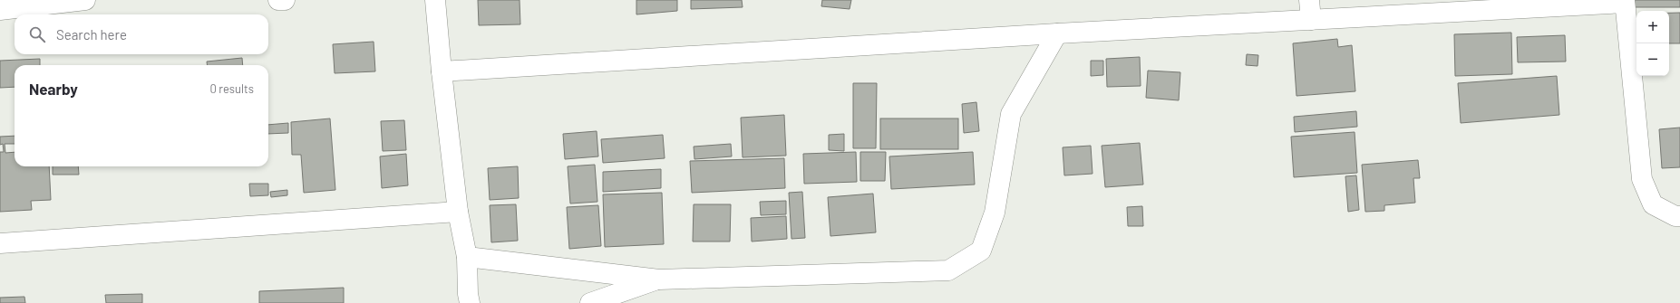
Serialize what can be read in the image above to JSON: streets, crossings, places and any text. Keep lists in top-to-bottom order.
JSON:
{
  "page": {
    "map_buttons": ["+", "−"],
    "search": "Search here",
    "heading": ["Nearby", "0 results"]
  }
}
